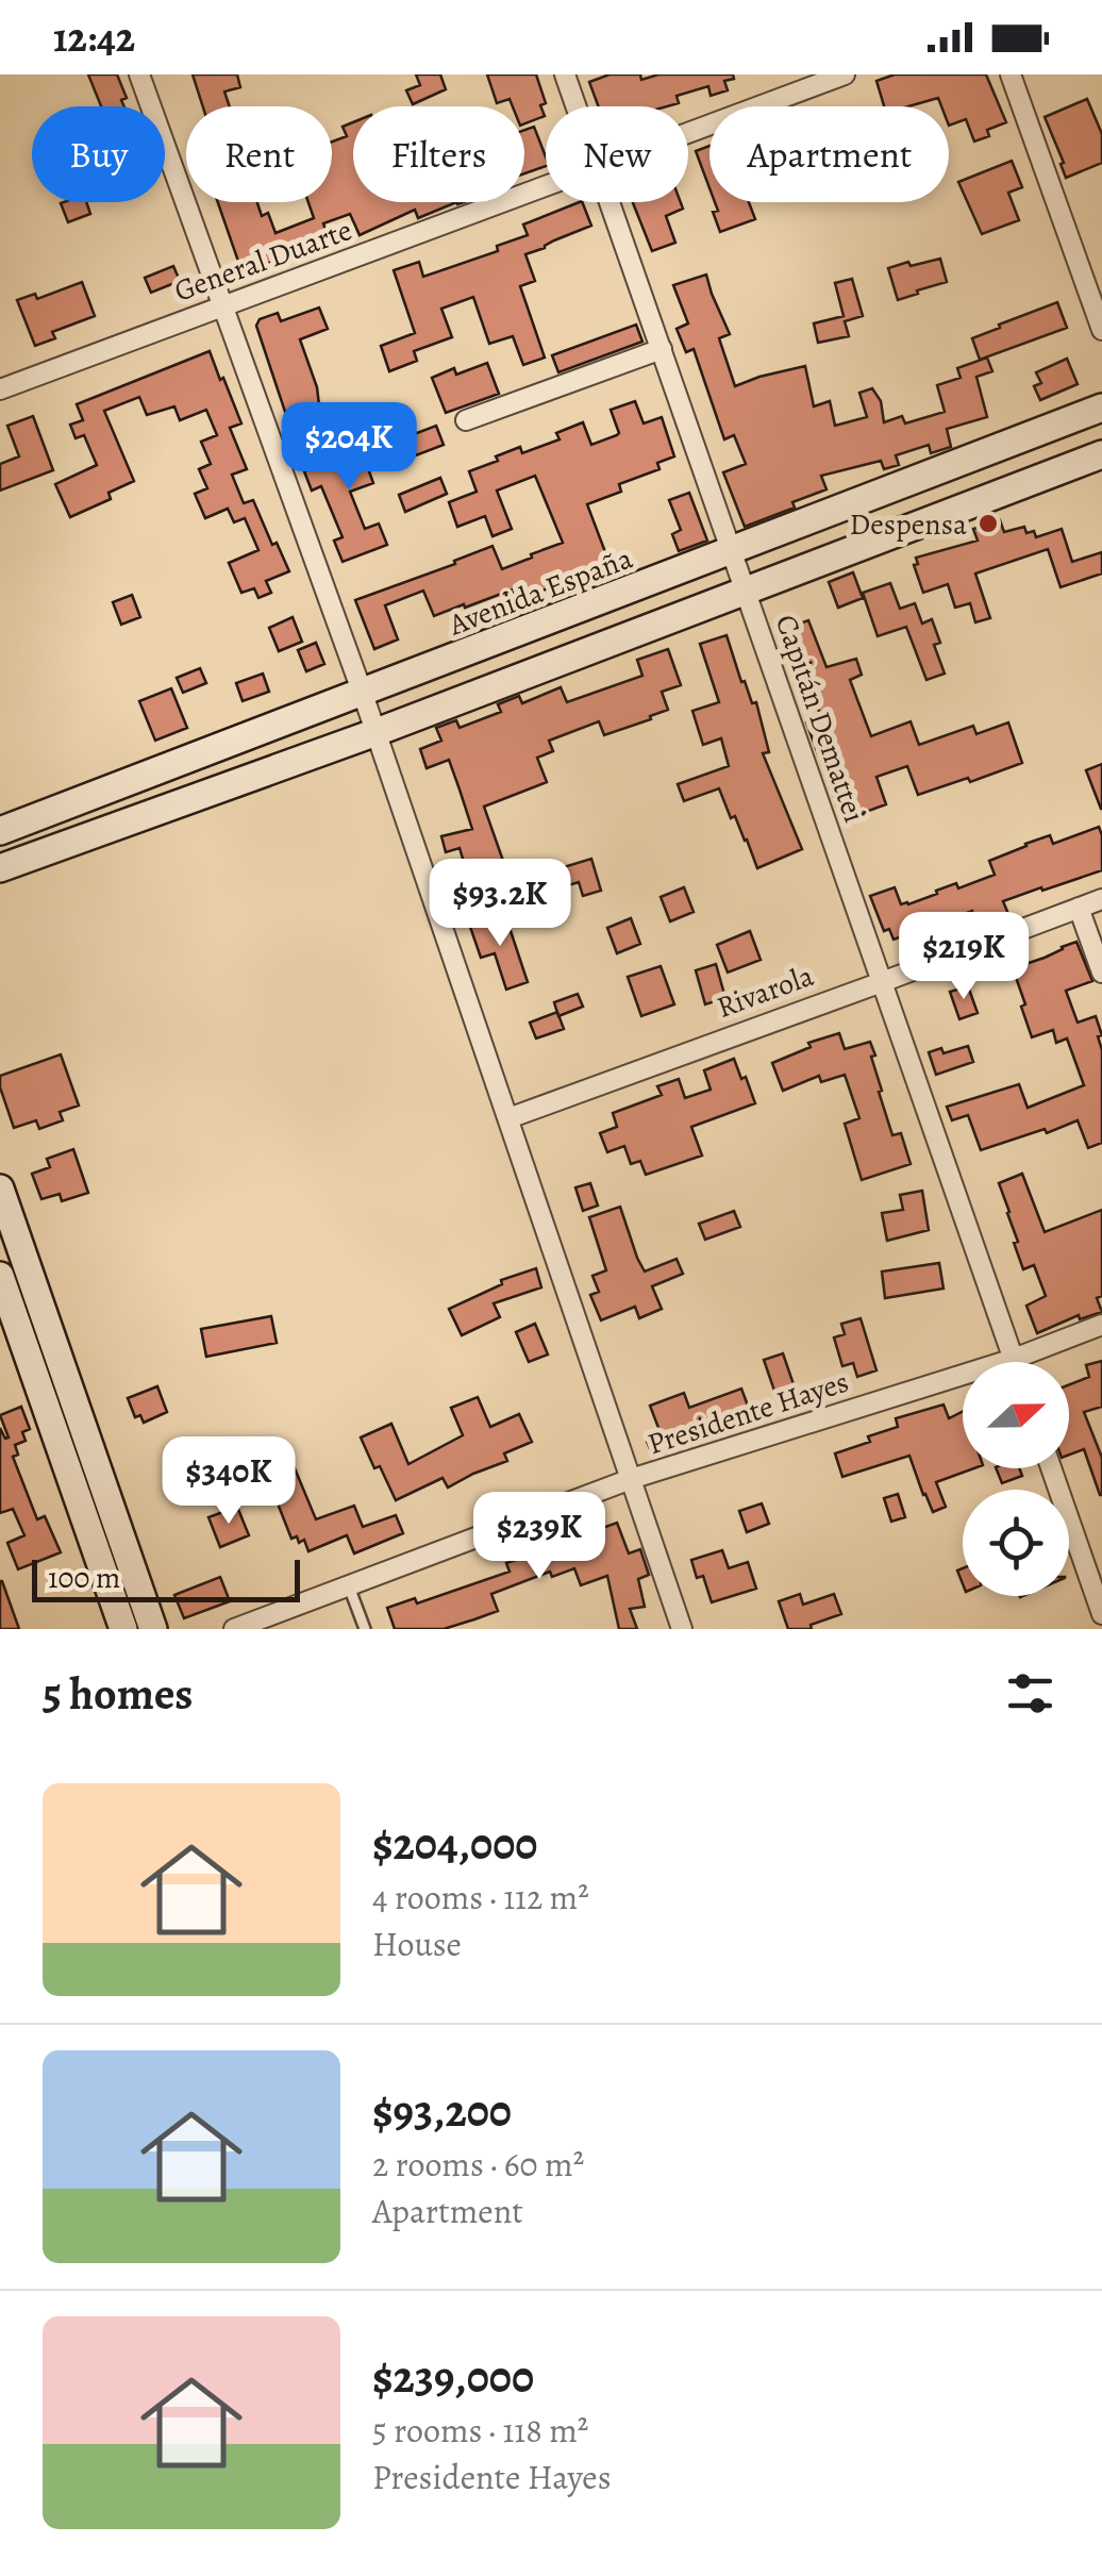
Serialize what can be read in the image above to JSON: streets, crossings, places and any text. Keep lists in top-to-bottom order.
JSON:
{
  "streets": {
    "street": [
      "General Duarte",
      "Avenida España",
      "Capitán Demattei",
      "Rivarola",
      "Presidente Hayes"
    ]
  },
  "crossings": [
    ["Avenida España", "Capitán Demattei"],
    ["Capitán Demattei", "Rivarola"],
    ["Capitán Demattei", "Presidente Hayes"]
  ],
  "places": ["Despensa"],
  "scale_bar": "100 m",
  "north": "right",
  "page": {
    "status": "12:42",
    "chip": [
      "Buy",
      "Rent",
      "Filters",
      "New",
      "Apartment"
    ],
    "price": [
      "$204K",
      "$93.2K",
      "$219K",
      "$340K",
      "$239K"
    ],
    "scale": "100 m",
    "heading": "5 homes",
    "list": [
      {
        "name": "$204,000",
        "note": "4 rooms · 112 m² · House"
      },
      {
        "name": "$93,200",
        "note": "2 rooms · 60 m² · Apartment"
      },
      {
        "name": "$239,000",
        "note": "5 rooms · 118 m² · Presidente Hayes"
      }
    ]
  }
}
